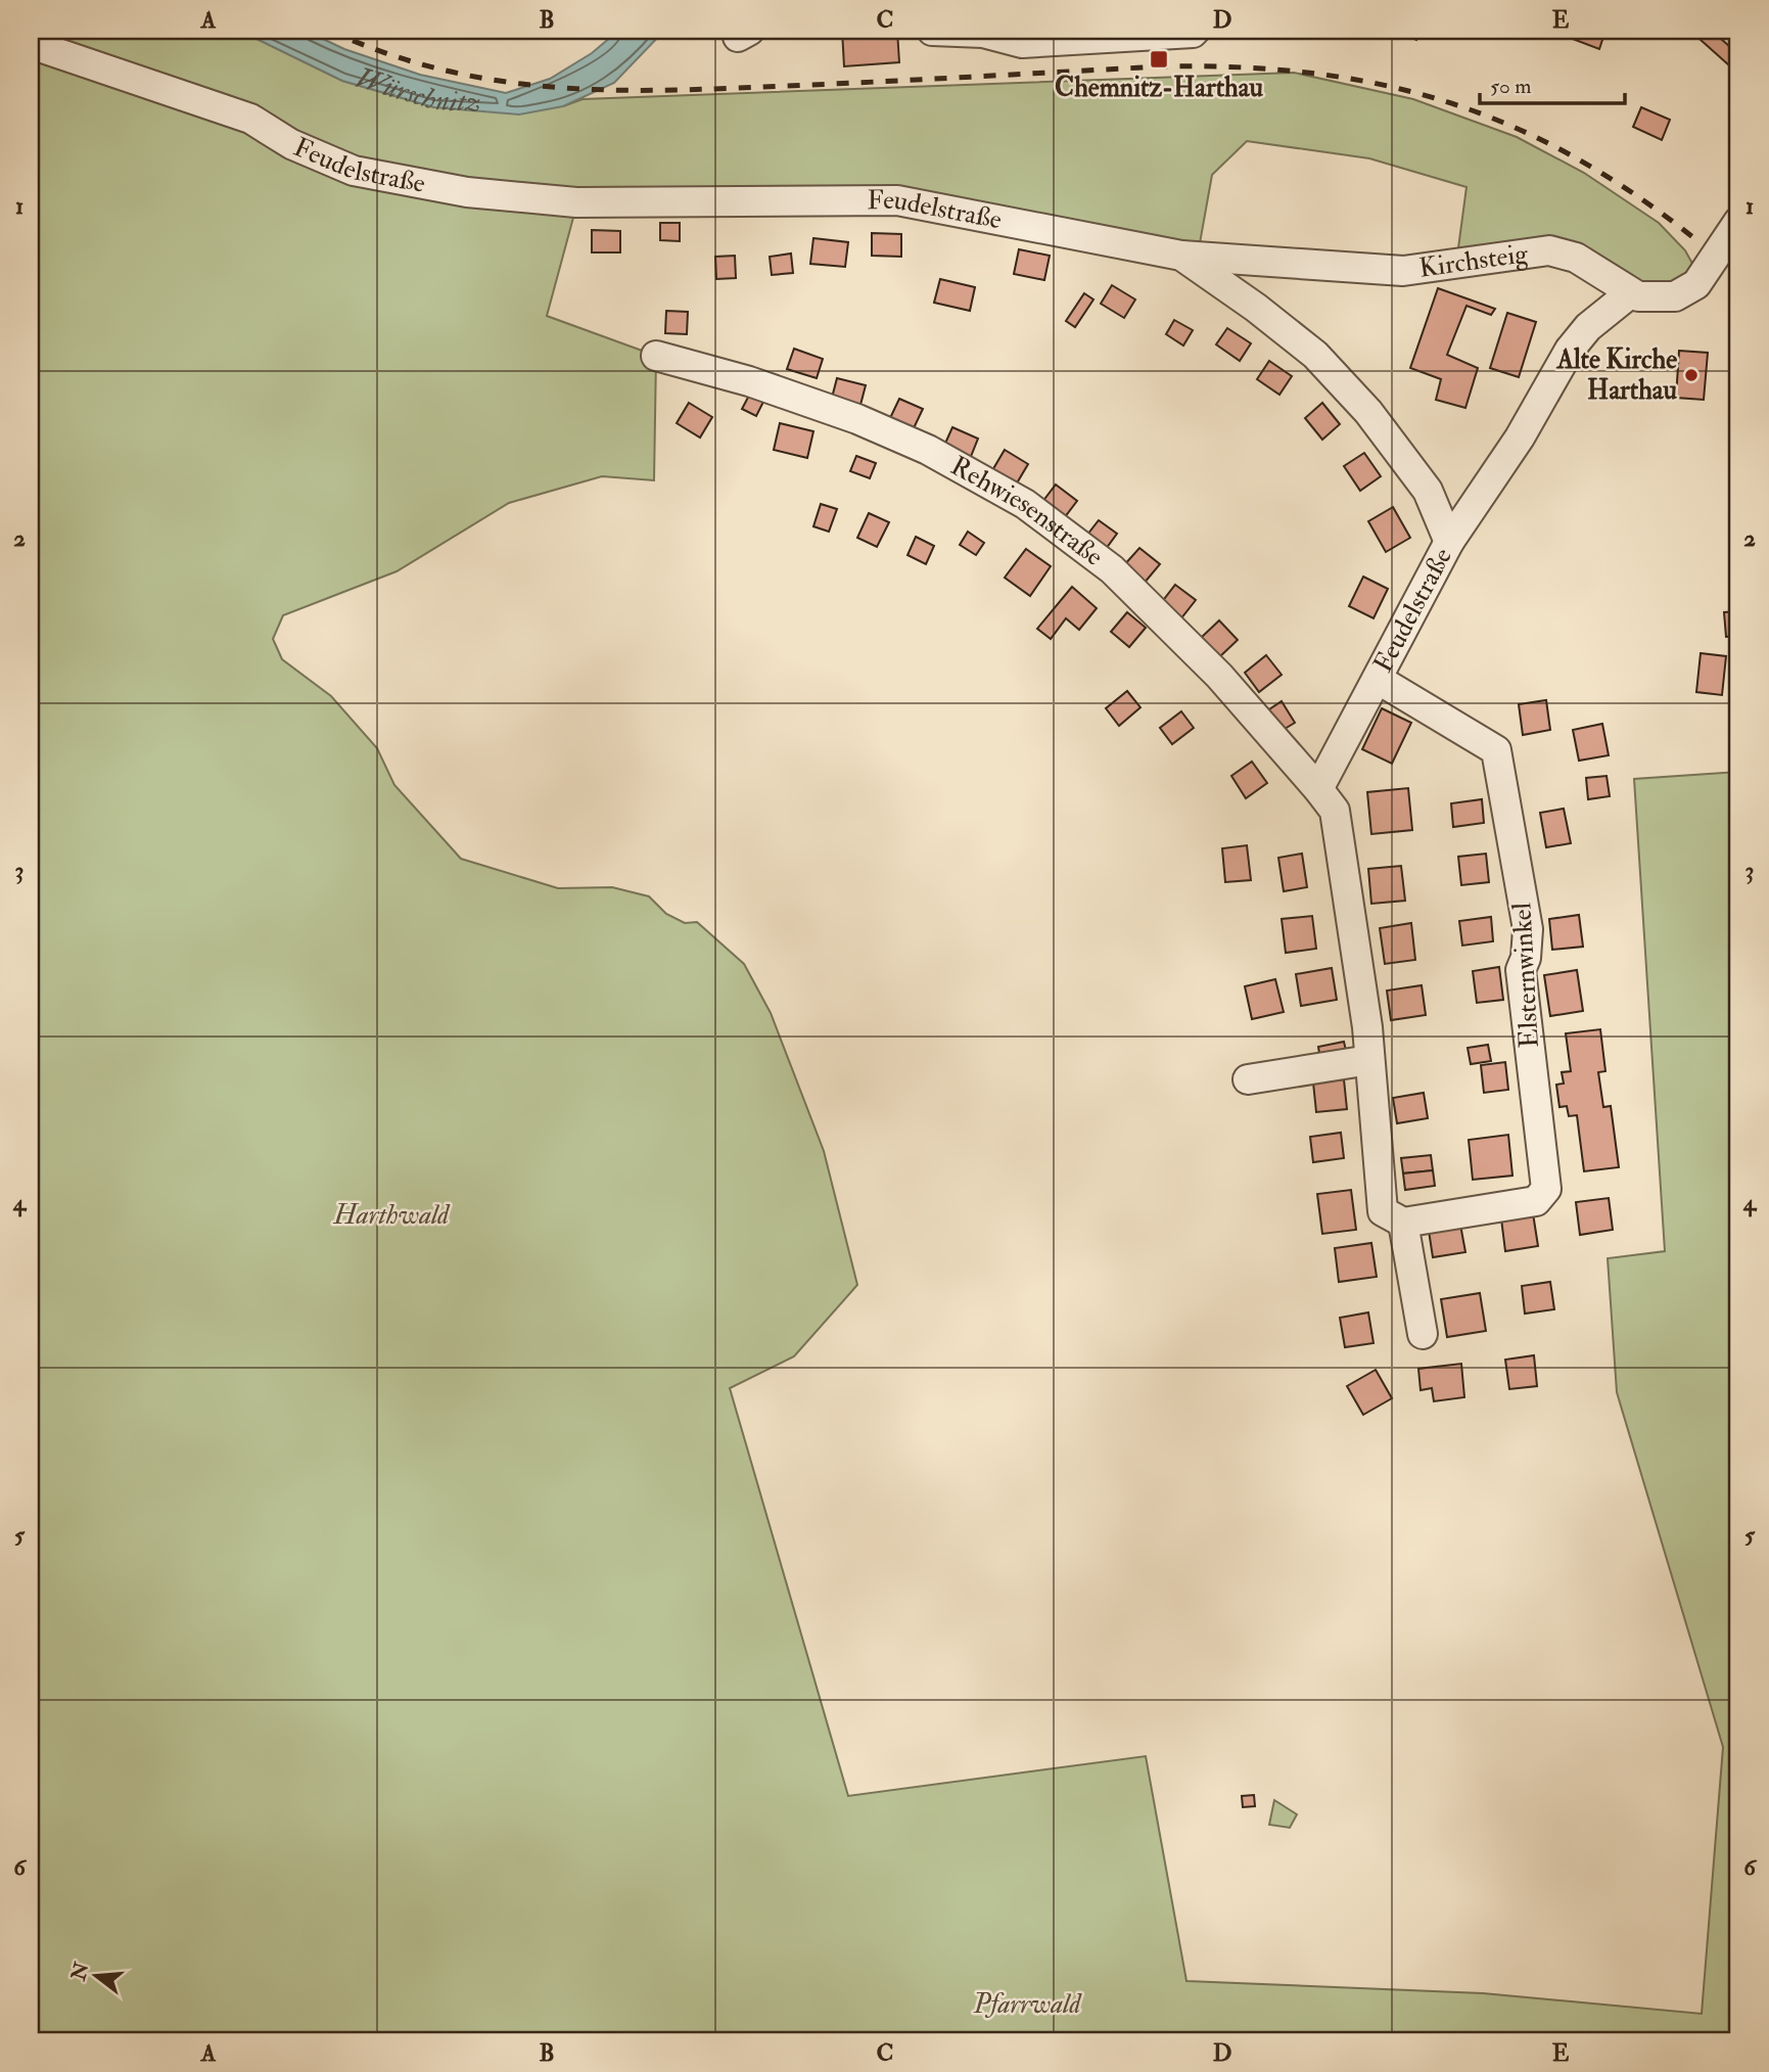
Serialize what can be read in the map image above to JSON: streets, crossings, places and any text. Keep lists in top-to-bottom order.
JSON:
{
  "streets": {
    "street": [
      "Feudelstraße",
      "Kirchsteig",
      "Rehwiesenstraße",
      "Elsternwinkel"
    ]
  },
  "crossings": [
    ["Feudelstraße", "Kirchsteig"],
    ["Feudelstraße", "Rehwiesenstraße"],
    ["Feudelstraße", "Elsternwinkel"]
  ],
  "water": ["Würschnitz"],
  "parks": ["Harthwald", "Pfarrwald"],
  "places": {
    "transit": ["Chemnitz-Harthau"],
    "other": ["Alte Kirche Harthau"]
  },
  "scale_bar": "50 m",
  "north": "left",
  "grid": {
    "columns": [
      "A",
      "B",
      "C",
      "D",
      "E"
    ],
    "rows": [
      "1",
      "2",
      "3",
      "4",
      "5",
      "6"
    ]
  }
}
